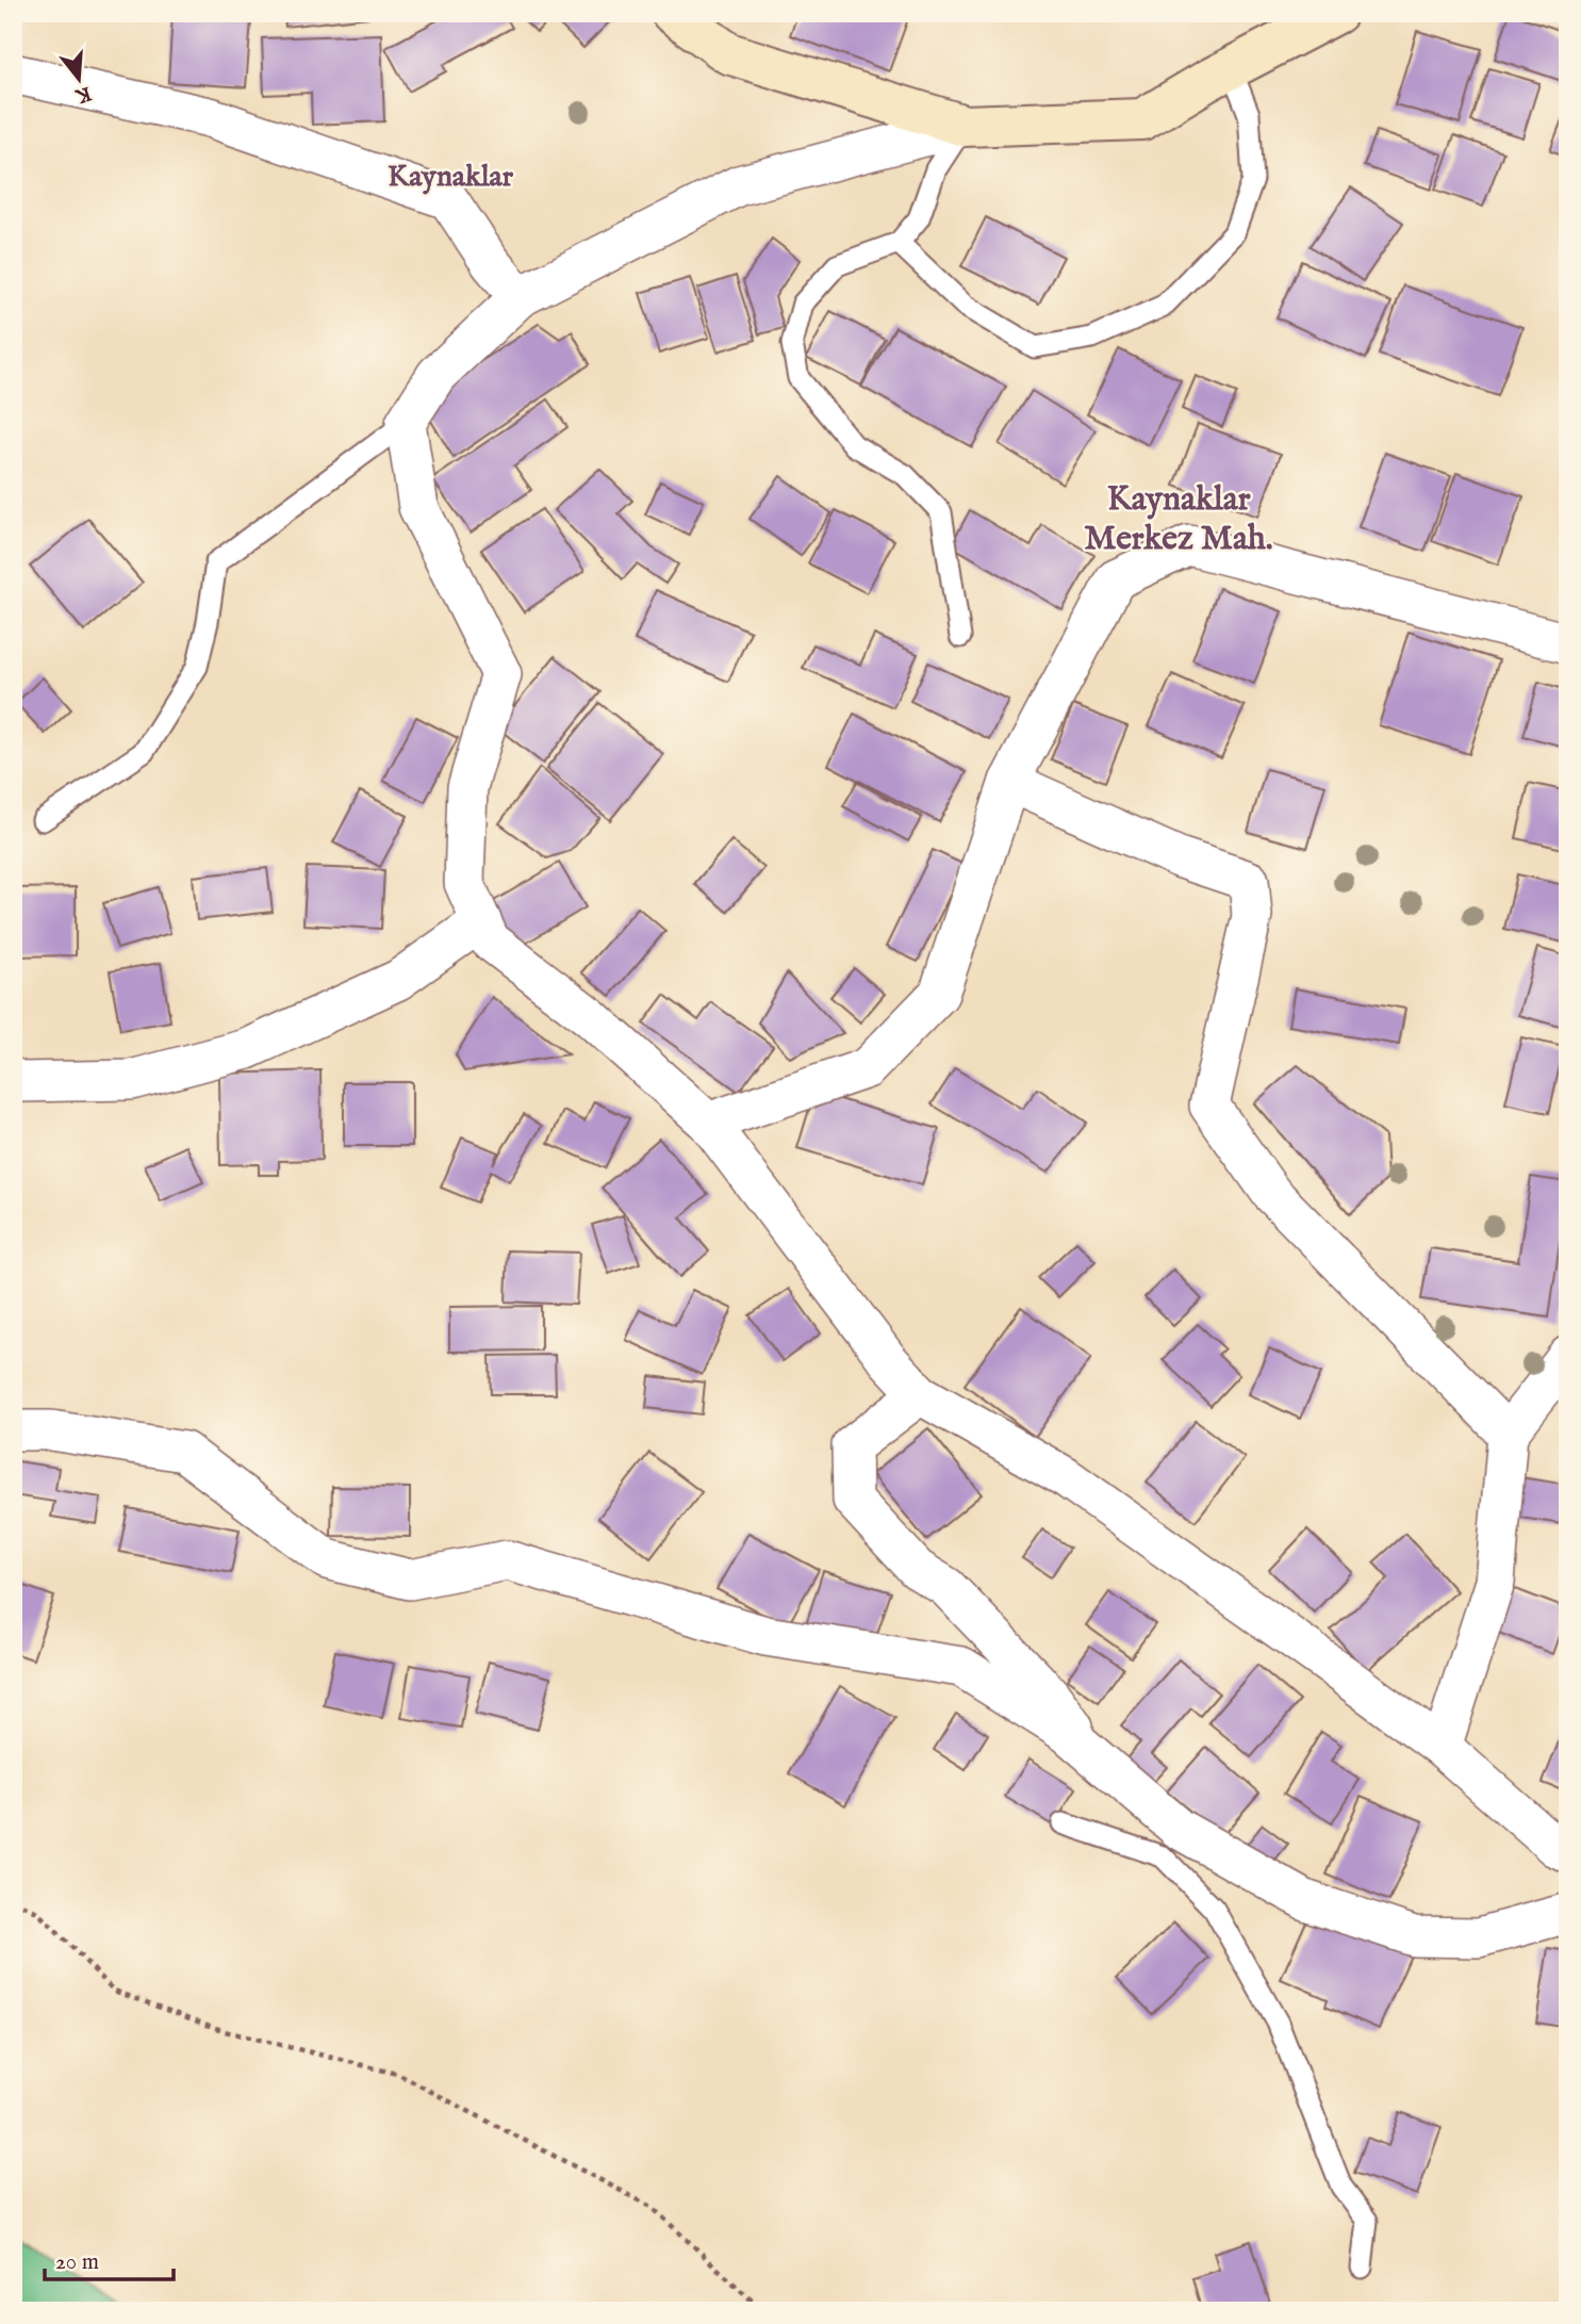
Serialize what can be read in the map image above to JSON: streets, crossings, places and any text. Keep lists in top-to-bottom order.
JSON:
{
  "districts": ["Kaynaklar", "Kaynaklar Merkez Mah."],
  "scale_bar": "20 m",
  "north": "bottom"
}
